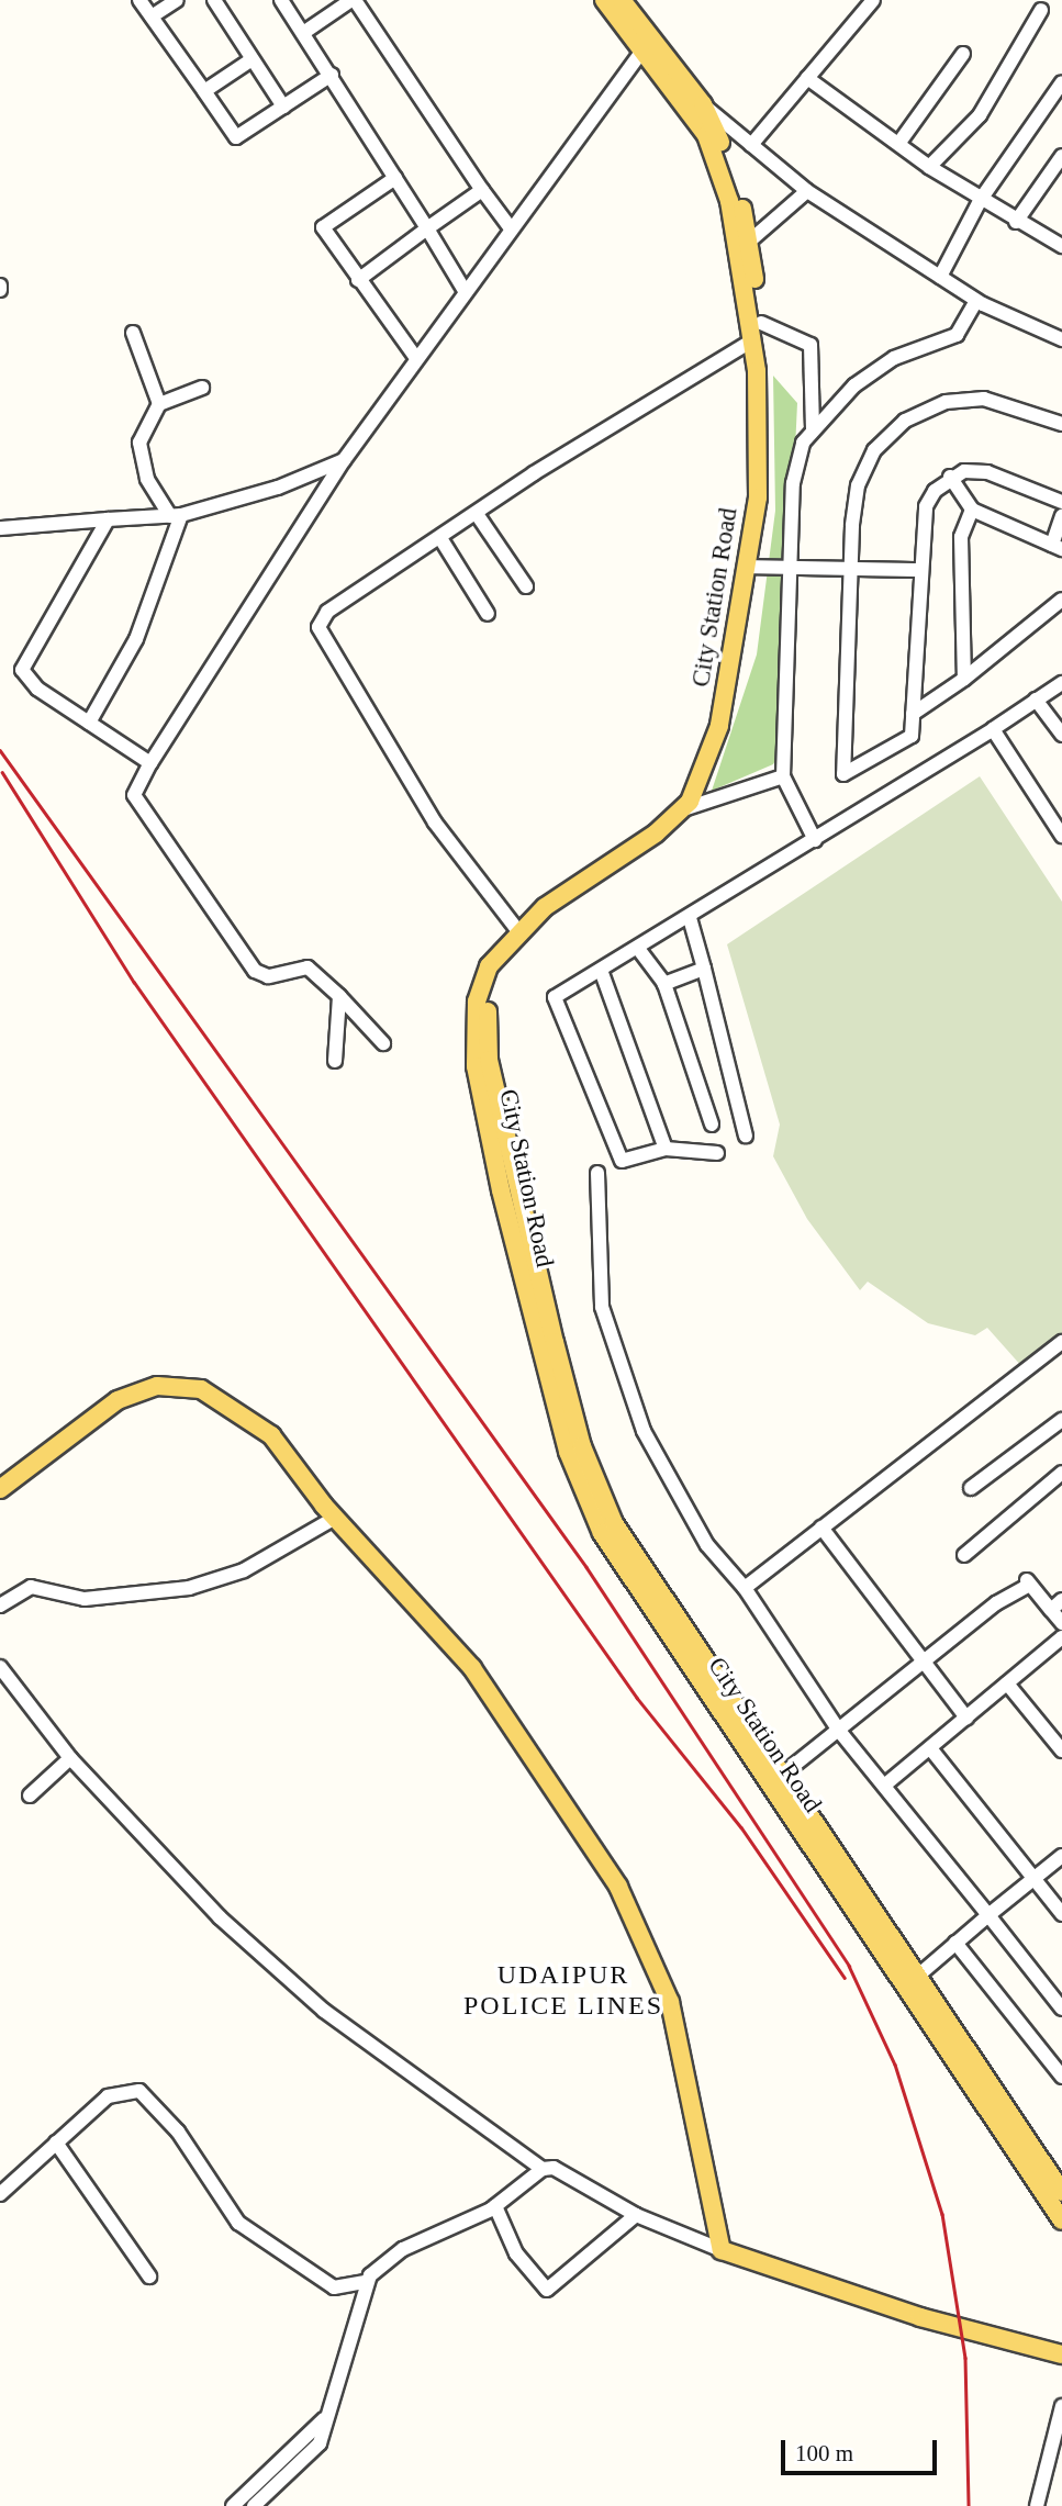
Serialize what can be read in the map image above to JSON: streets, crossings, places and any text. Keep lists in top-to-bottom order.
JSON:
{
  "streets": {
    "main road": ["City Station Road"]
  },
  "districts": ["UDAIPUR POLICE LINES"],
  "scale_bar": "100 m"
}
